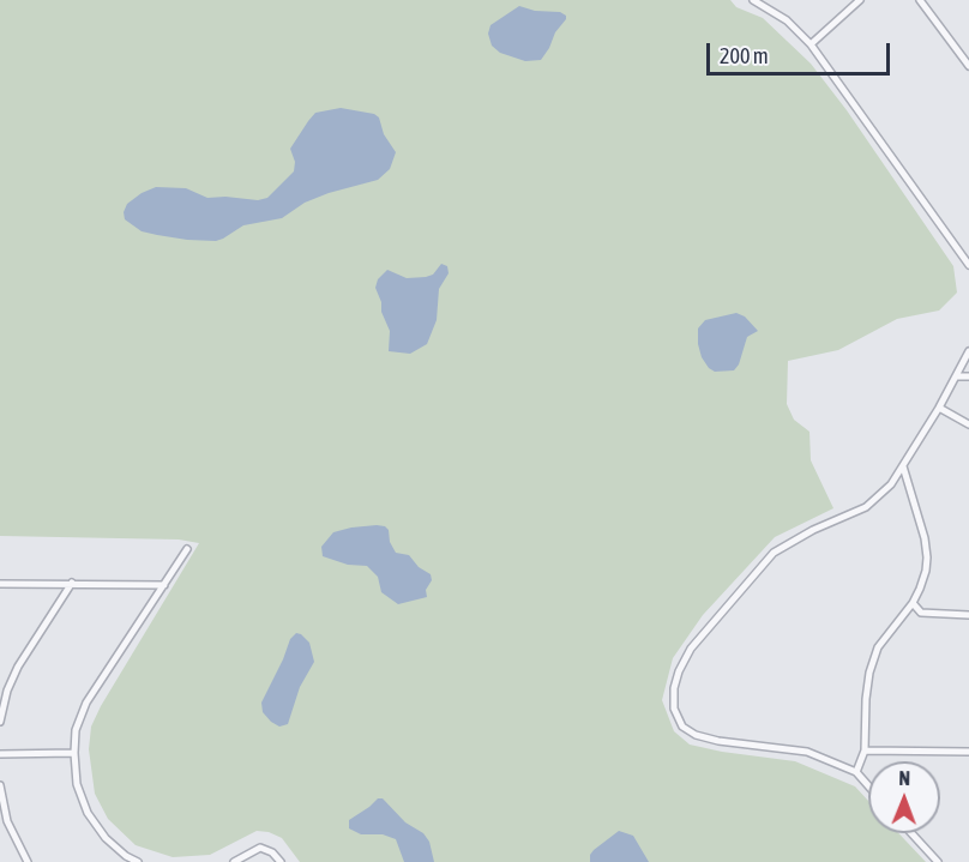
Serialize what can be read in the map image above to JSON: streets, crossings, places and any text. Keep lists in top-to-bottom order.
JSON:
{
  "scale_bar": "200 m",
  "north": "top"
}
